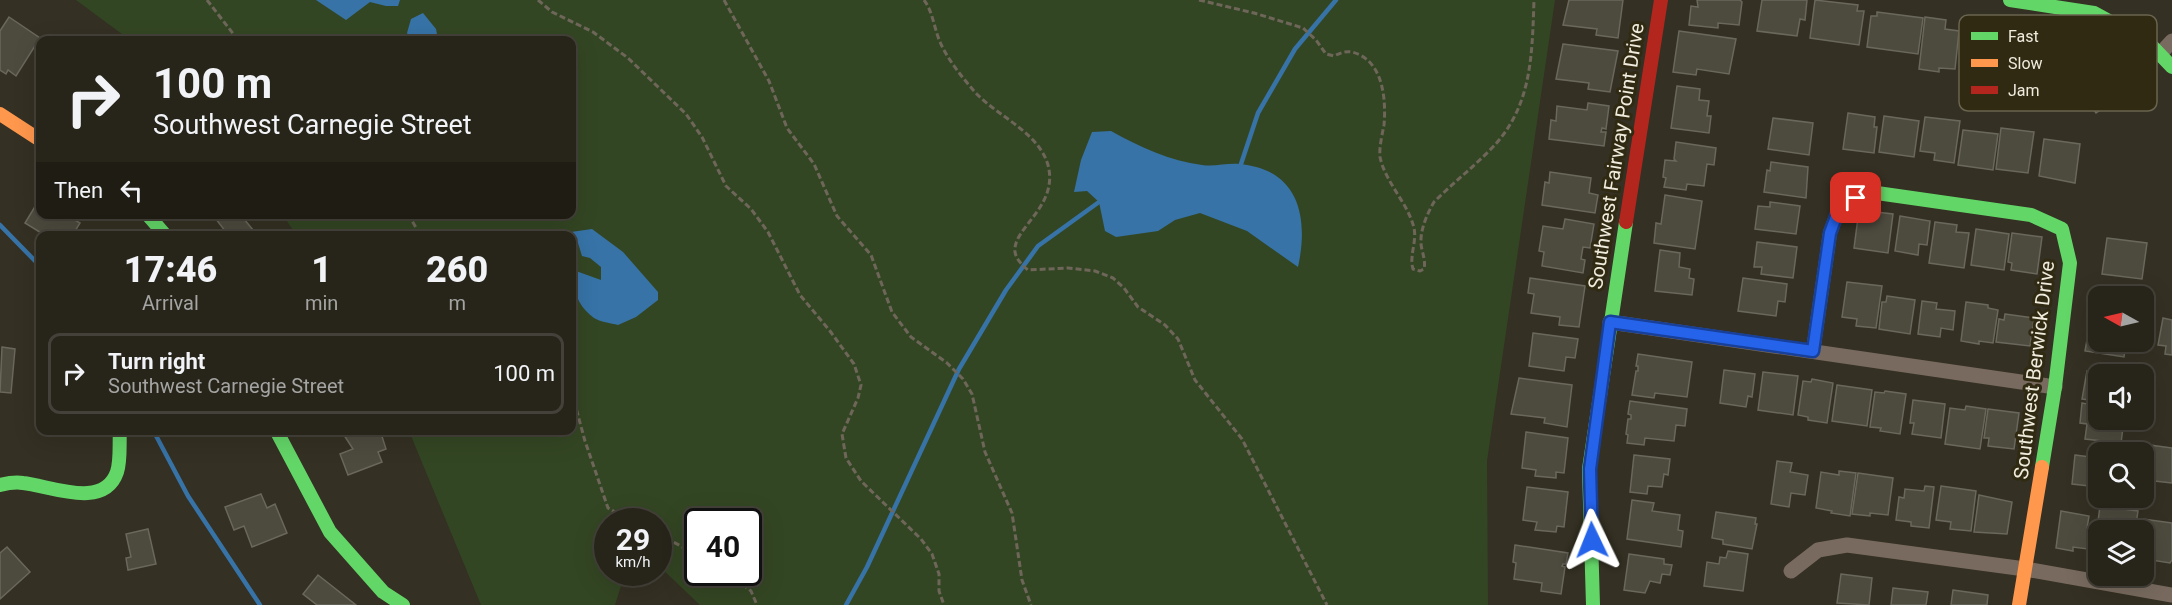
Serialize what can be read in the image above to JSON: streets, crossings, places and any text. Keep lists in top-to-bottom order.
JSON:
{
  "streets": {
    "street": ["Southwest Fairway Point Drive", "Southwest Berwick Drive"]
  },
  "legend": ["Fast", "Slow", "Jam"],
  "north": "left",
  "page": {
    "turn": ["100 m", "Southwest Carnegie Street"],
    "then": "Then",
    "eta": [
      "17:46",
      "Arrival",
      "1",
      "min",
      "260",
      "m"
    ],
    "list": [
      {
        "name": "Turn right",
        "note": "Southwest Carnegie Street",
        "value": "100 m"
      }
    ],
    "speed": "29 km/h",
    "limit": "40"
  }
}
